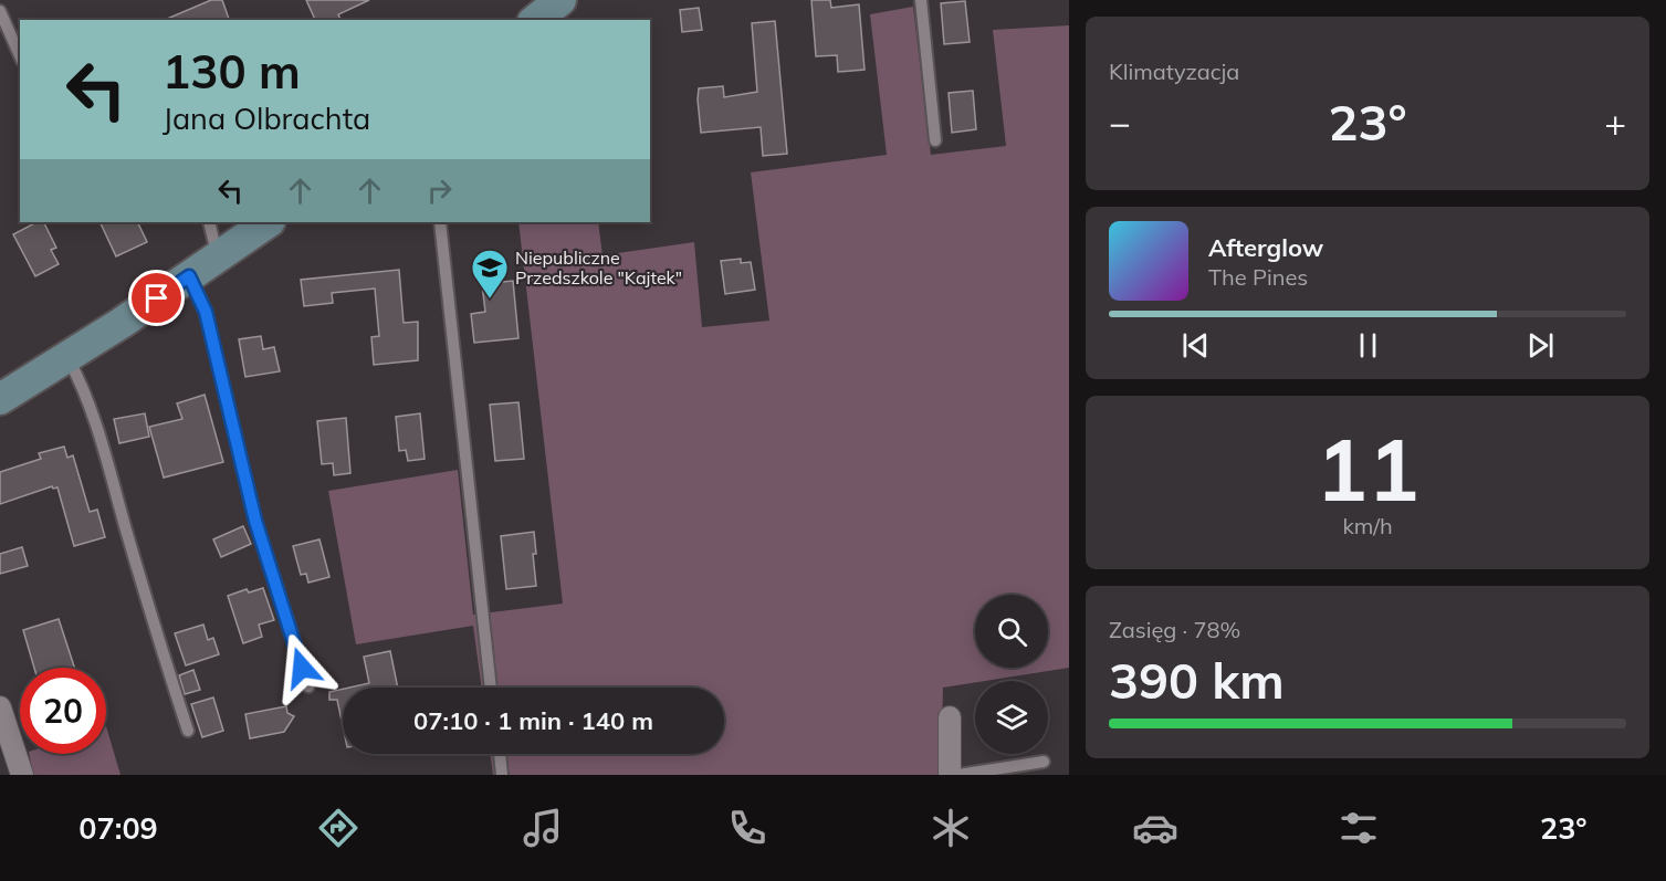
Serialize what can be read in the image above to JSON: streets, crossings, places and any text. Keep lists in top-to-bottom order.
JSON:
{
  "places": {
    "school or university": ["Niepubliczne Przedszkole \"Kajtek\""]
  },
  "page": {
    "tile": [
      "Klimatyzacja",
      ["11", "km/h"],
      ["Zasięg · 78%", "390 km"]
    ],
    "turn": ["130 m", "Jana Olbrachta"],
    "heat": ["−", "23°", "+"],
    "song": ["Afterglow", "The Pines"],
    "limit": "20",
    "trip": "07:10 · 1 min · 140 m",
    "tabs": ["07:09", "23°"]
  }
}
